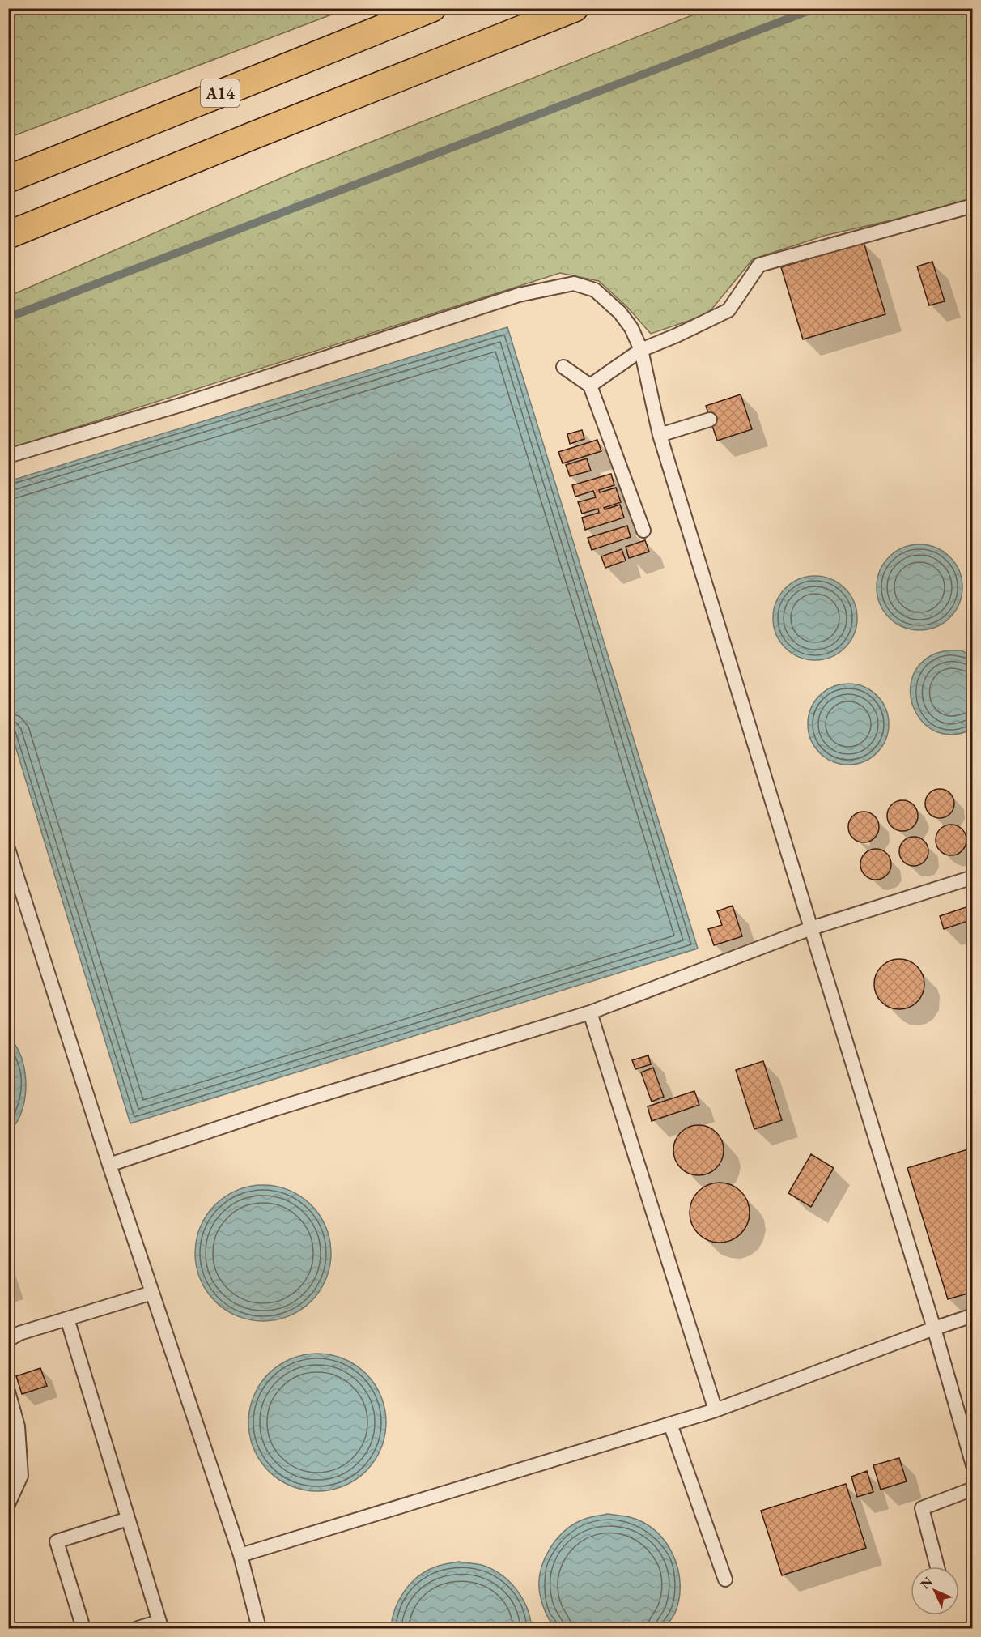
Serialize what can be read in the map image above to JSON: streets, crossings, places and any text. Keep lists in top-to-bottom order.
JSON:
{
  "streets": {
    "highway": ["A14"]
  },
  "north": "top left"
}
